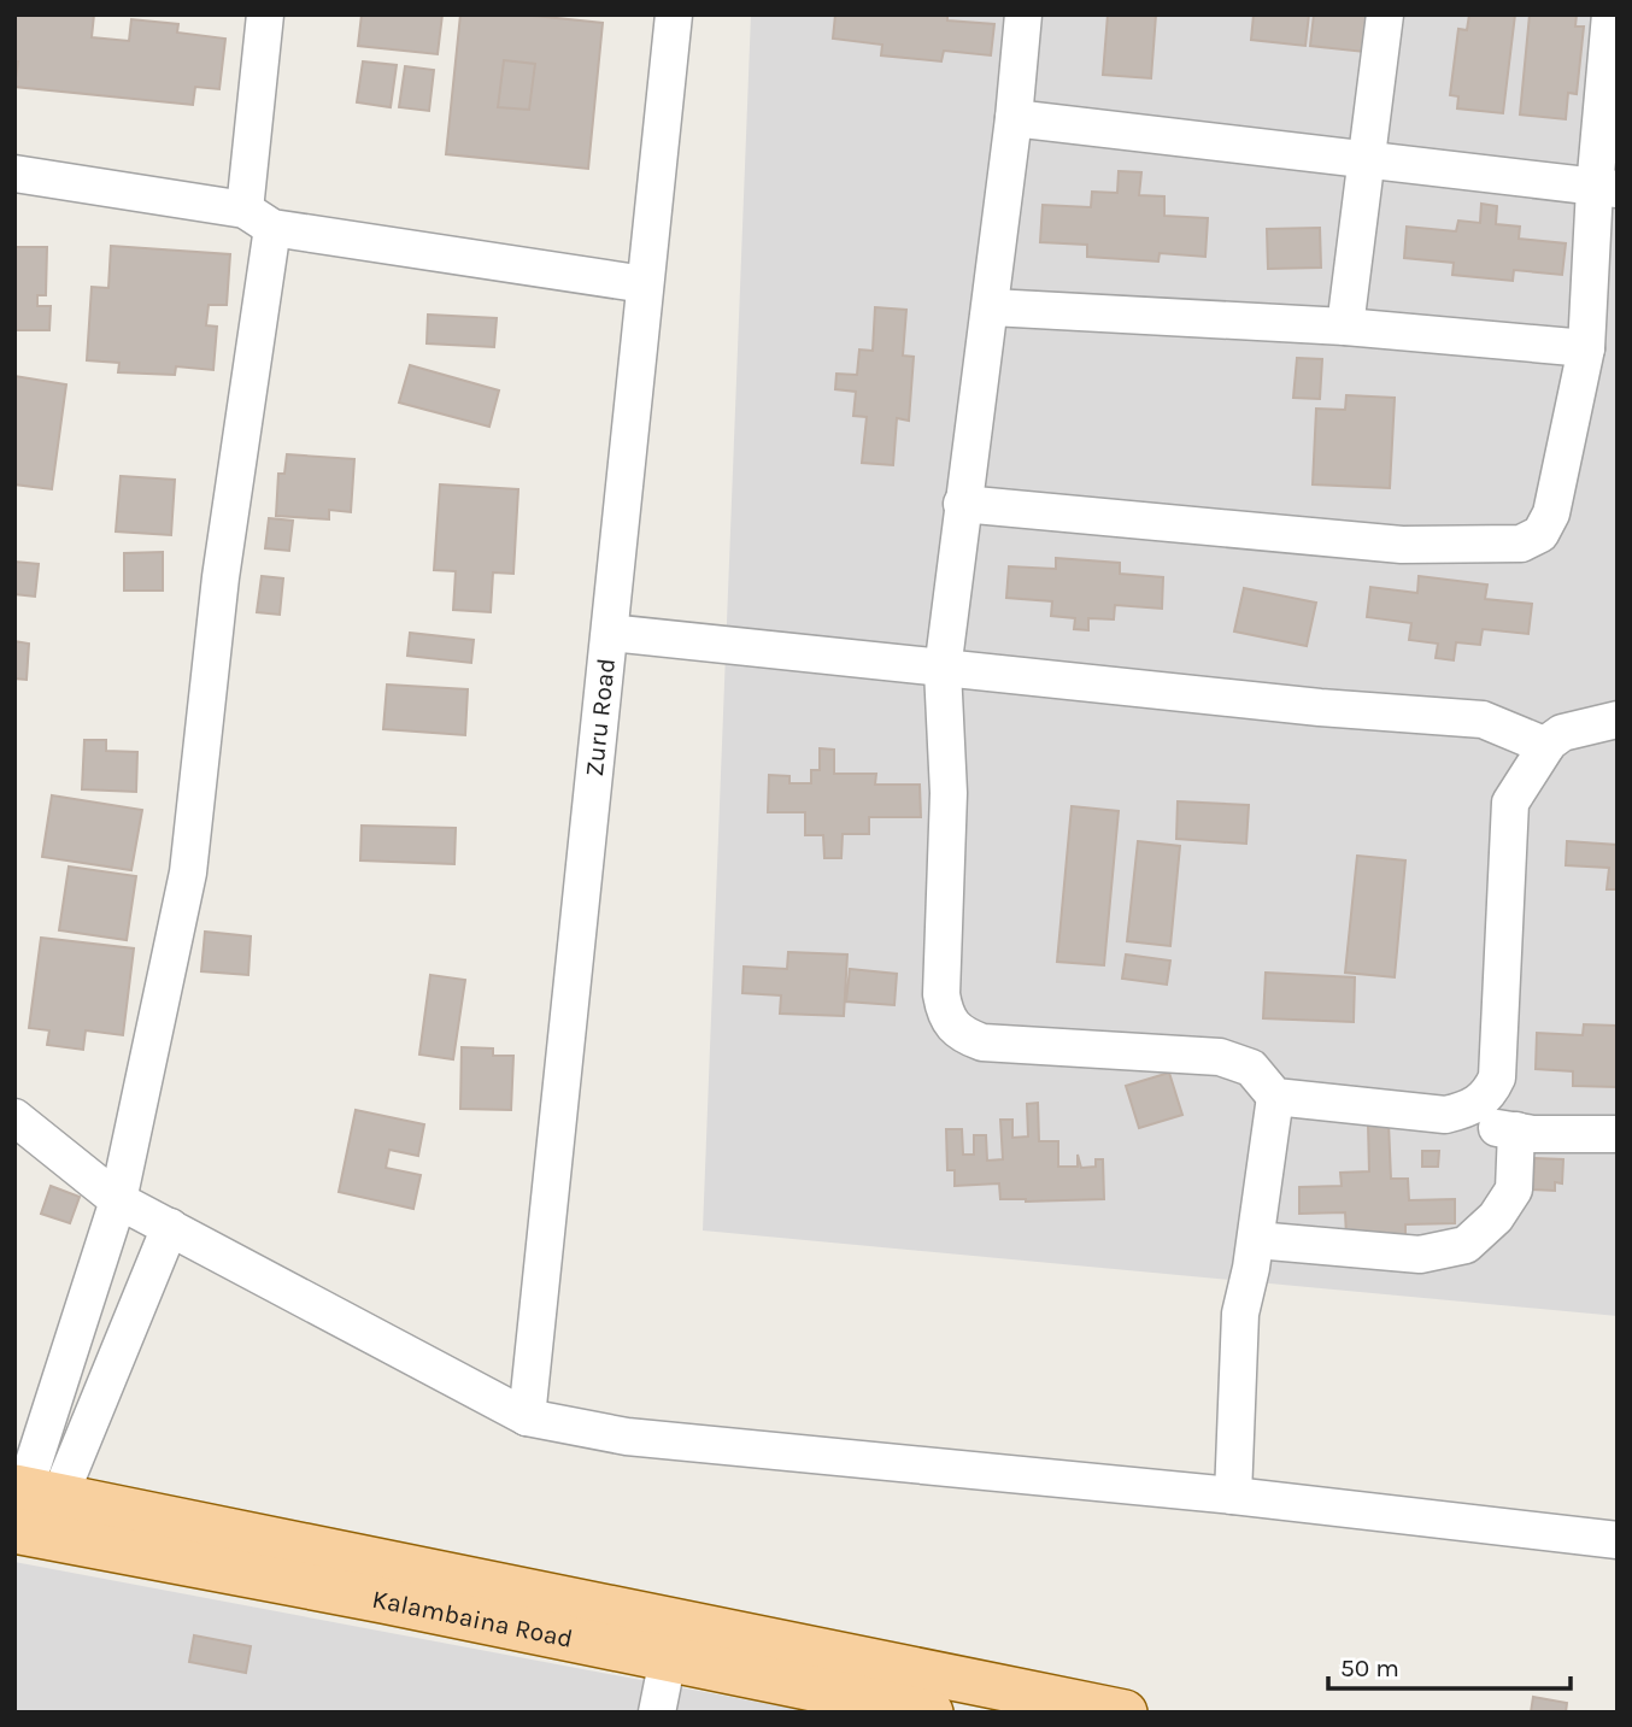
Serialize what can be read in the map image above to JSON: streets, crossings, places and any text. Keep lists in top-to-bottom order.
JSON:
{
  "streets": {
    "main road": ["Kalambaina Road"],
    "street": ["Zuru Road"]
  },
  "scale_bar": "50 m"
}
